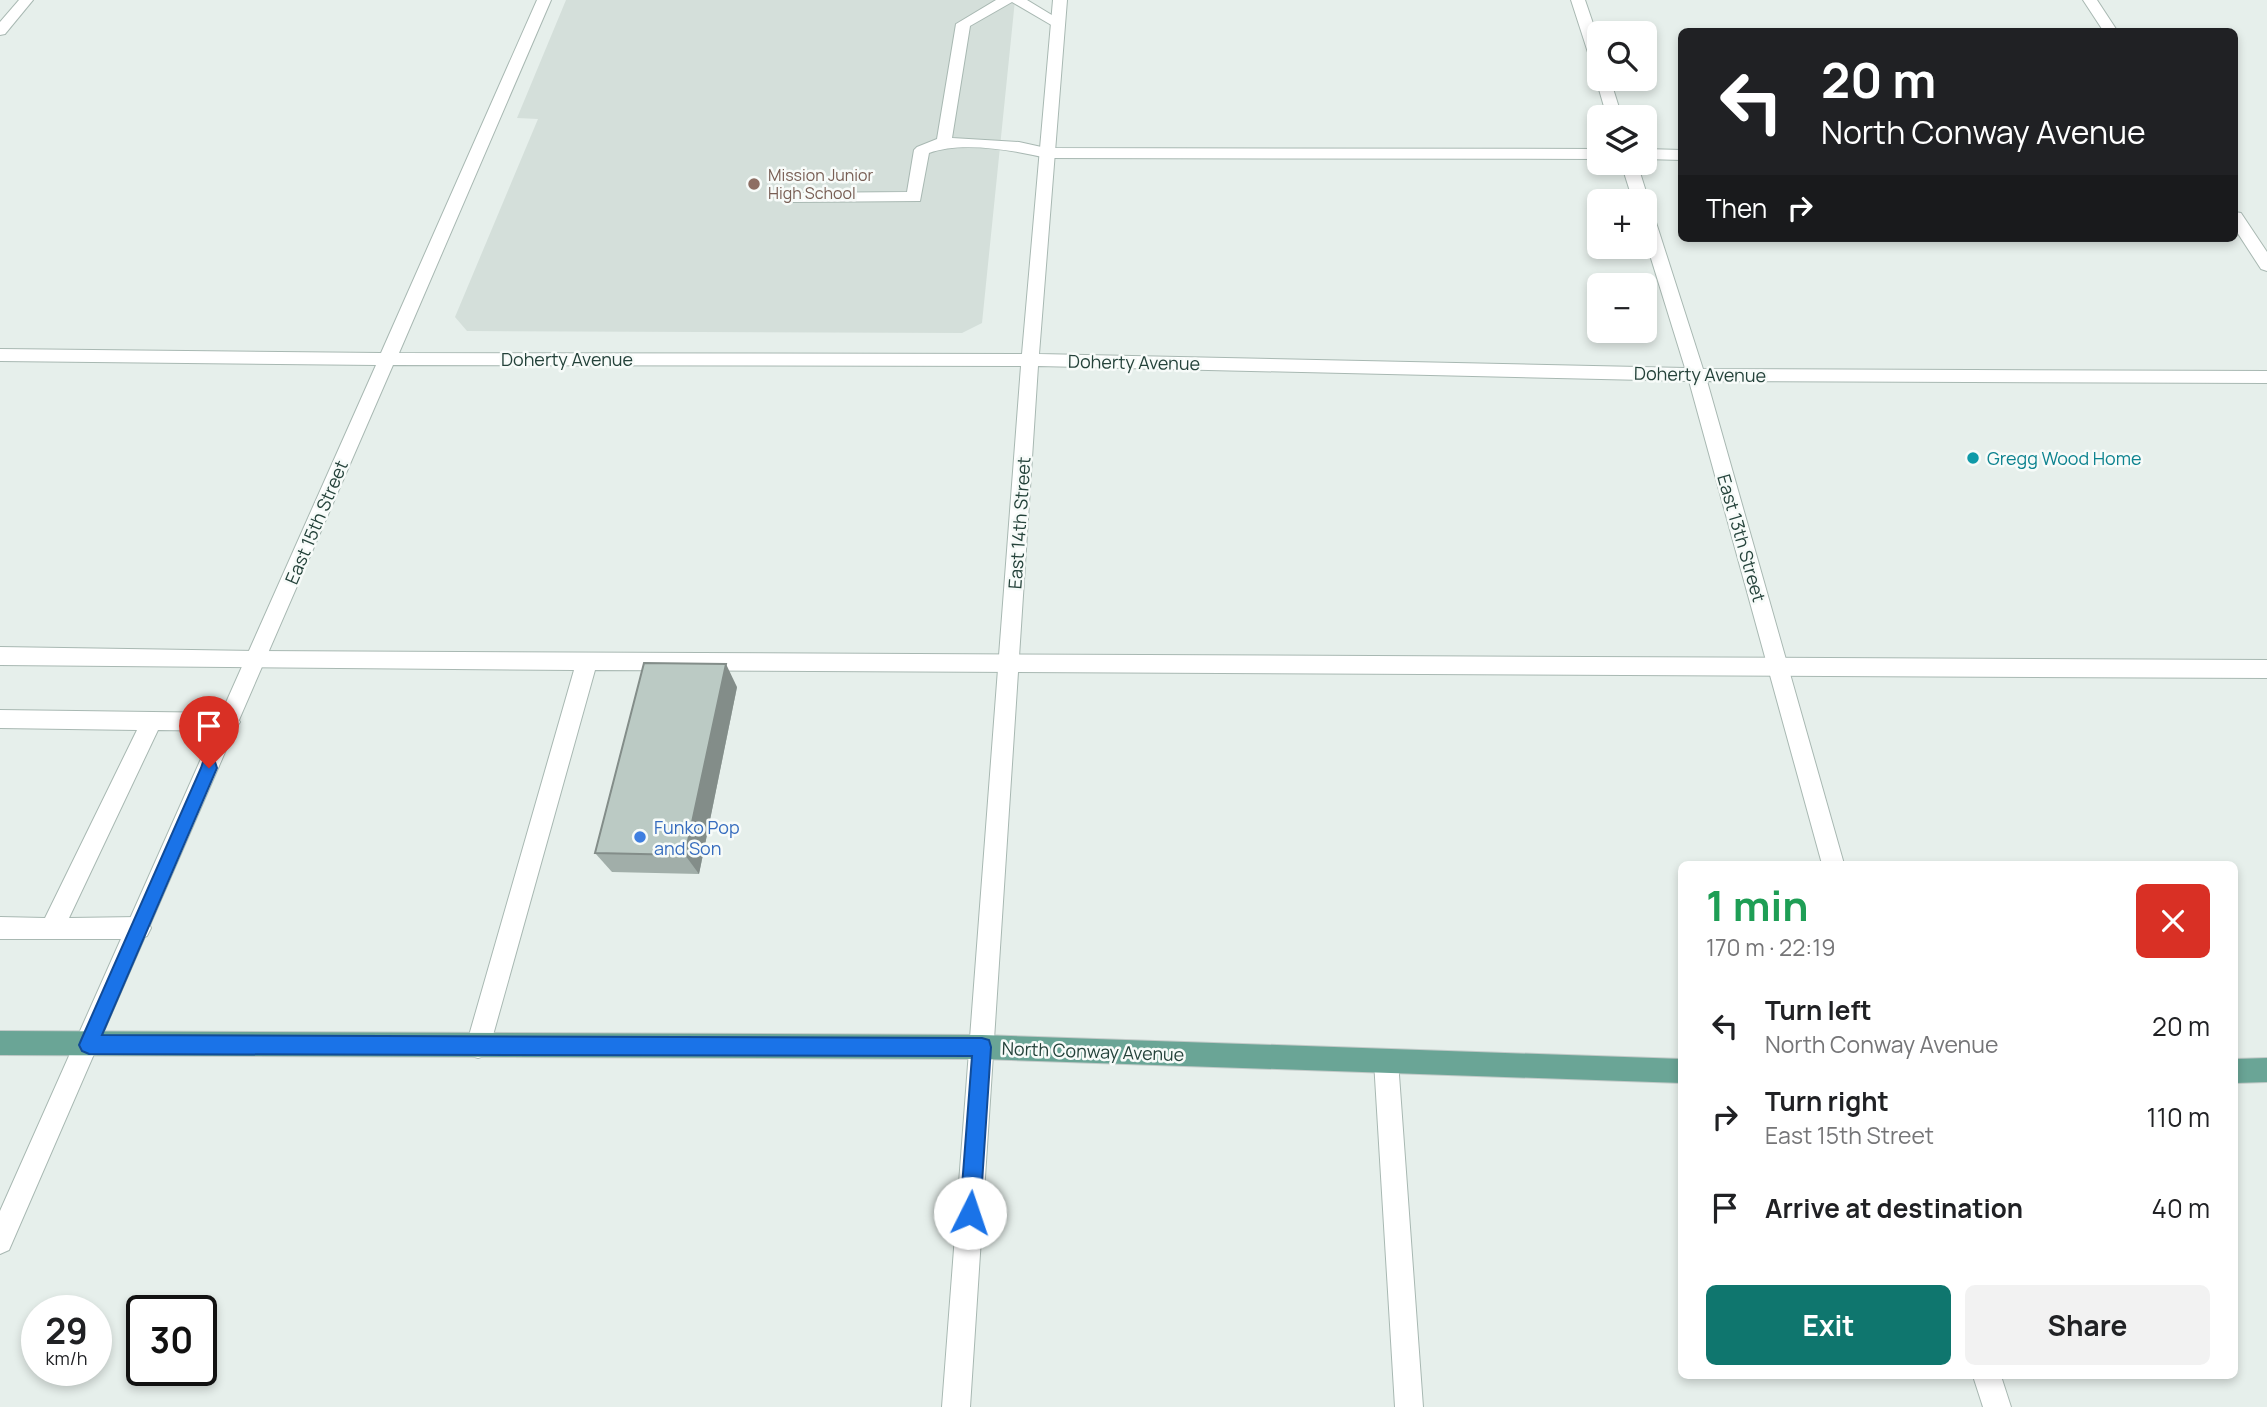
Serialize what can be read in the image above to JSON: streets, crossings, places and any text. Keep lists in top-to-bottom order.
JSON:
{
  "streets": {
    "main road": ["North Conway Avenue"],
    "street": [
      "Doherty Avenue",
      "East 15th Street",
      "East 14th Street",
      "East 13th Street"
    ]
  },
  "crossings": [
    ["Doherty Avenue", "East 15th Street"],
    ["Doherty Avenue", "East 14th Street"],
    ["Doherty Avenue", "East 13th Street"],
    ["East 15th Street", "North Conway Avenue"],
    ["East 14th Street", "North Conway Avenue"]
  ],
  "places": ["Mission Junior High School", "Gregg Wood Home", "Funko Pop and Son"],
  "page": {
    "map_buttons": ["+", "−"],
    "turn": ["20 m", "North Conway Avenue"],
    "then": "Then",
    "heading": ["1 min", "170 m · 22:19"],
    "list": [
      {
        "name": "Turn left",
        "note": "North Conway Avenue",
        "value": "20 m"
      },
      {
        "name": "Turn right",
        "note": "East 15th Street",
        "value": "110 m"
      },
      {
        "name": "Arrive at destination",
        "value": "40 m"
      }
    ],
    "buttons": ["Exit", "Share"],
    "speed": "29 km/h",
    "limit": "30"
  }
}
